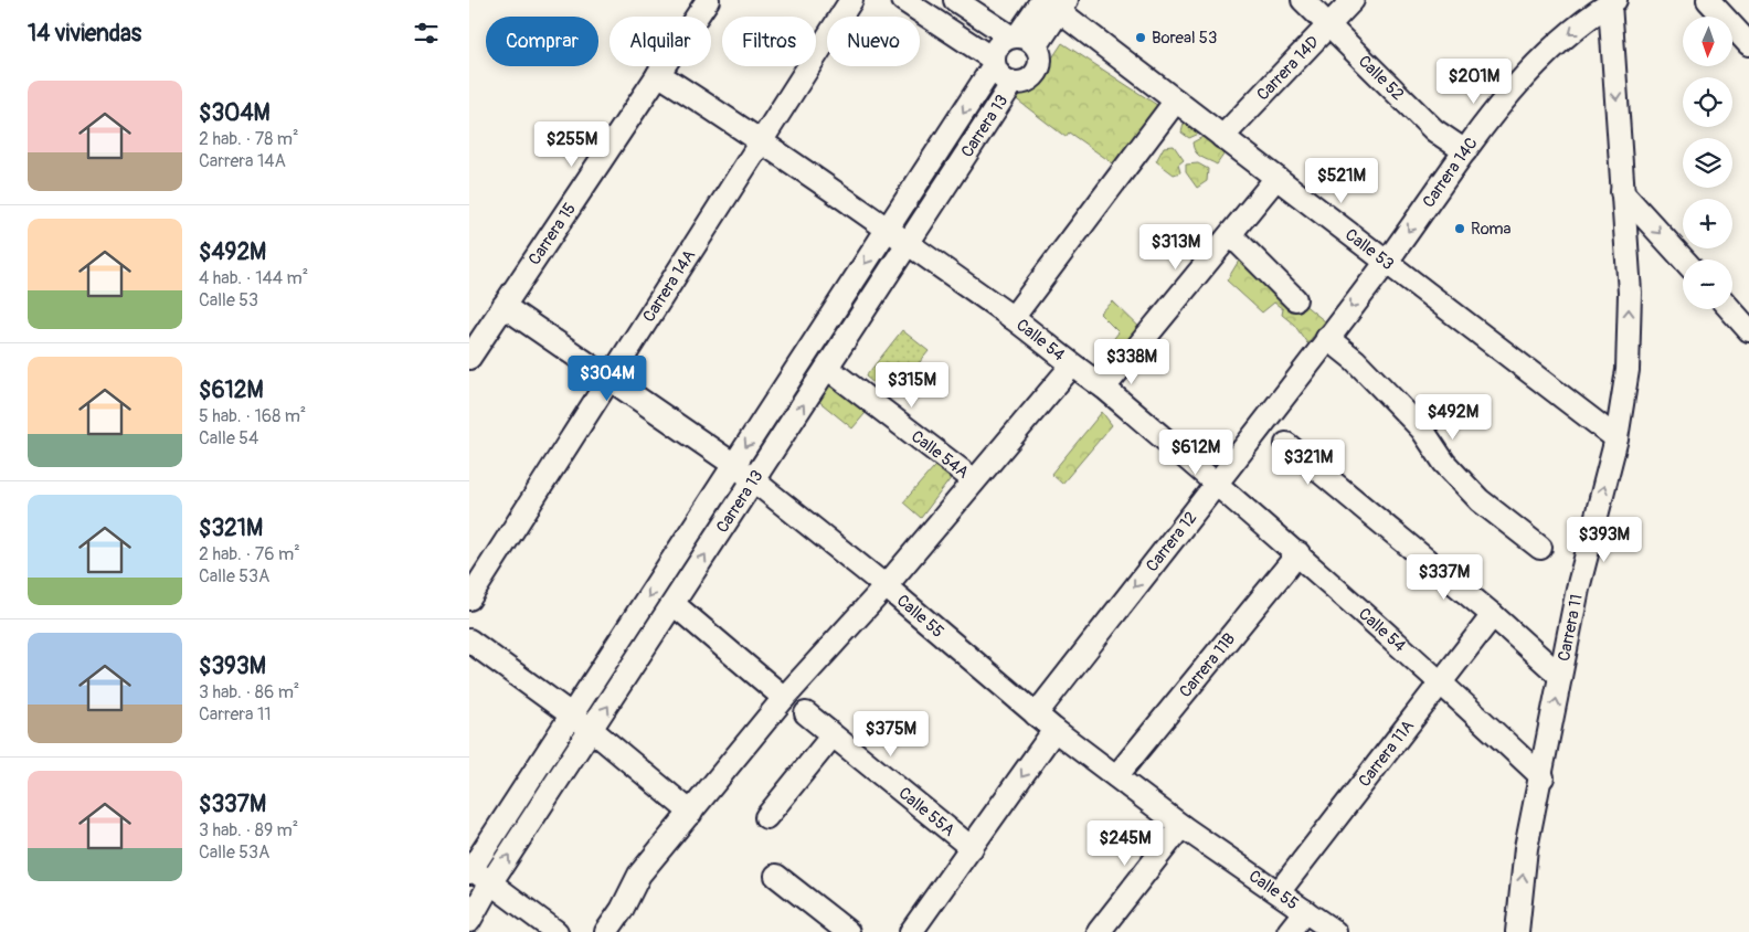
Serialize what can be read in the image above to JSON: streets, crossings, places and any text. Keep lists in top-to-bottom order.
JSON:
{
  "streets": {
    "street": [
      "Carrera 14D",
      "Calle 52",
      "Carrera 13",
      "Carrera 14C",
      "Carrera 15",
      "Calle 53",
      "Carrera 14A",
      "Calle 54",
      "Calle 54A",
      "Carrera 12",
      "Calle 55",
      "Carrera 11",
      "Carrera 11B",
      "Carrera 11A",
      "Calle 55A"
    ]
  },
  "crossings": [
    ["Carrera 14D", "Calle 52"],
    ["Carrera 14D", "Calle 53"],
    ["Calle 52", "Carrera 14C"],
    ["Carrera 13", "Calle 54"],
    ["Carrera 13", "Calle 54A"],
    ["Carrera 13", "Calle 55"],
    ["Carrera 14C", "Calle 53"],
    ["Carrera 14C", "Carrera 12"],
    ["Carrera 14C", "Carrera 11"],
    ["Carrera 15", "Calle 54"],
    ["Carrera 15", "Calle 55"],
    ["Calle 53", "Carrera 12"],
    ["Calle 53", "Carrera 11"],
    ["Carrera 14A", "Calle 54"],
    ["Carrera 14A", "Calle 55"],
    ["Calle 54", "Carrera 12"],
    ["Calle 54", "Carrera 11"],
    ["Calle 54", "Carrera 11B"],
    ["Calle 54", "Carrera 11A"],
    ["Carrera 12", "Calle 55"],
    ["Calle 55", "Carrera 11B"],
    ["Calle 55", "Carrera 11A"]
  ],
  "one_way": ["Carrera 14C"],
  "places": ["Boreal 53", "Roma"],
  "north": "bottom",
  "page": {
    "heading": "14 viviendas",
    "map_buttons": ["+", "−"],
    "chip": [
      "Comprar",
      "Alquilar",
      "Filtros",
      "Nuevo"
    ],
    "price": [
      "$201M",
      "$255M",
      "$521M",
      "$313M",
      "$338M",
      "$304M",
      "$315M",
      "$492M",
      "$612M",
      "$321M",
      "$393M",
      "$337M",
      "$375M",
      "$245M"
    ],
    "list": [
      {
        "name": "$304M",
        "note": "2 hab. · 78 m² · Carrera 14A"
      },
      {
        "name": "$492M",
        "note": "4 hab. · 144 m² · Calle 53"
      },
      {
        "name": "$612M",
        "note": "5 hab. · 168 m² · Calle 54"
      },
      {
        "name": "$321M",
        "note": "2 hab. · 76 m² · Calle 53A"
      },
      {
        "name": "$393M",
        "note": "3 hab. · 86 m² · Carrera 11"
      },
      {
        "name": "$337M",
        "note": "3 hab. · 89 m² · Calle 53A"
      }
    ]
  }
}
